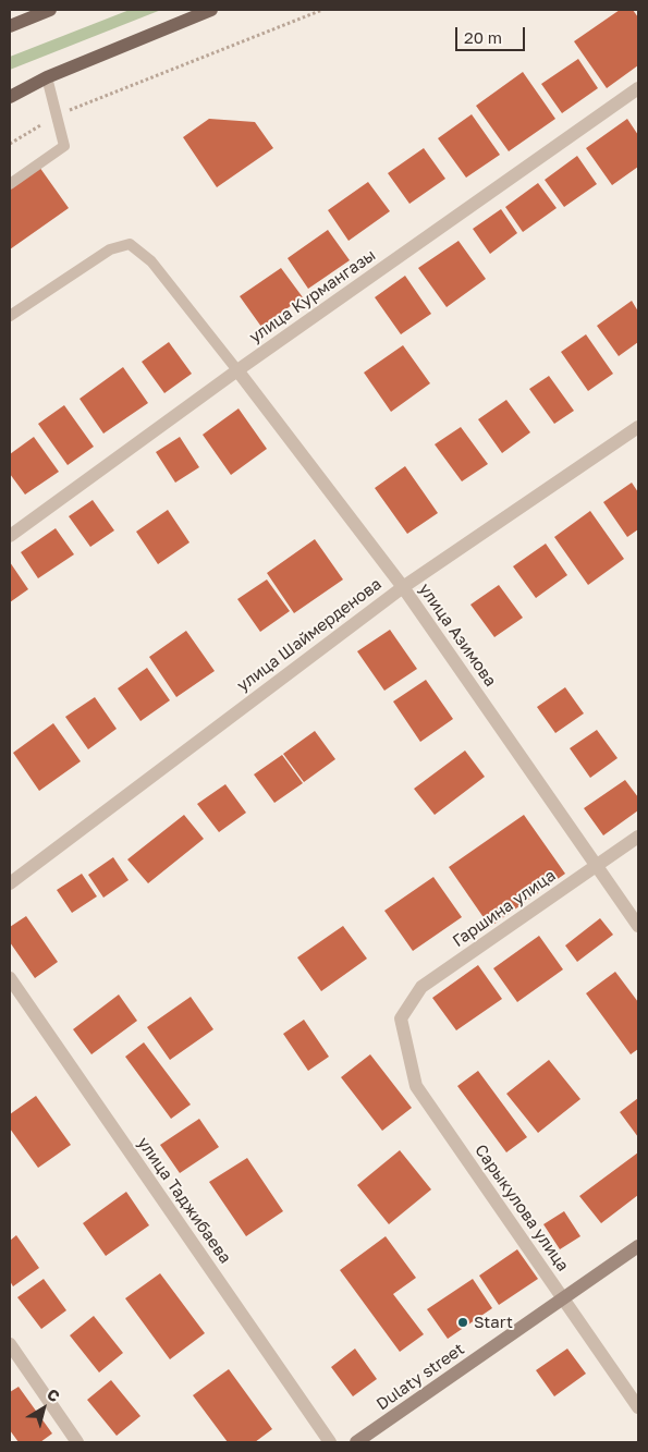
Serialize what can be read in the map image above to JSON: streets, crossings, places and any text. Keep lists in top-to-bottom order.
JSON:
{
  "streets": {
    "main road": ["Dulaty street"],
    "street": [
      "улица Курмангазы",
      "улица Шаймерденова",
      "улица Азимова",
      "Гаршина улица",
      "улица Таджибаева",
      "Сарыкулова улица"
    ]
  },
  "crossings": [
    ["улица Курмангазы", "улица Азимова"],
    ["улица Шаймерденова", "улица Азимова"],
    ["улица Азимова", "Гаршина улица"],
    ["Гаршина улица", "Сарыкулова улица"],
    ["Сарыкулова улица", "Dulaty street"]
  ],
  "places": ["Start"],
  "scale_bar": "20 m",
  "north": "top right"
}
